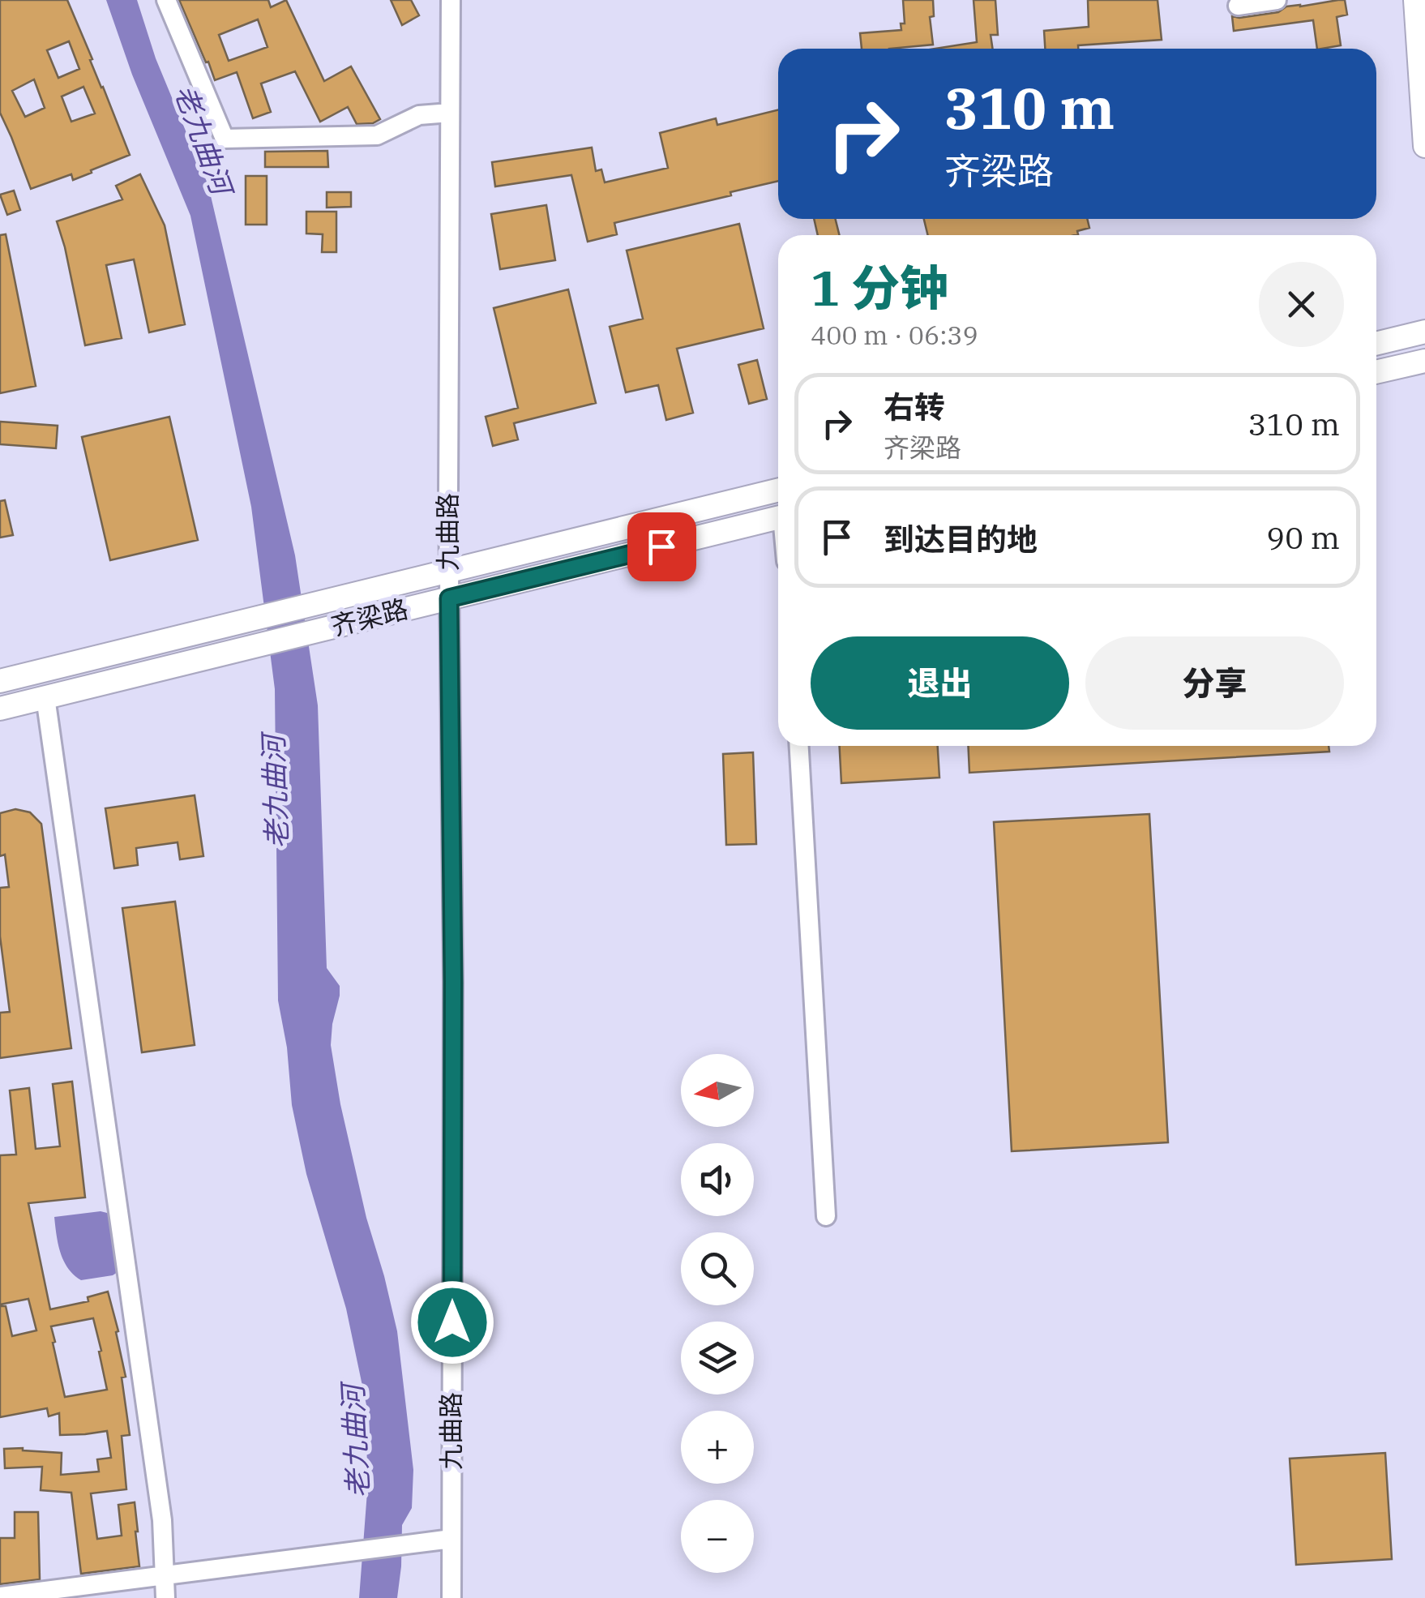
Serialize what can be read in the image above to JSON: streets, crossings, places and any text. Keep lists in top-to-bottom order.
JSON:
{
  "streets": {
    "main road": ["齐梁路"],
    "street": ["九曲路"]
  },
  "crossings": [
    ["九曲路", "齐梁路"]
  ],
  "water": ["老九曲河"],
  "north": "left",
  "page": {
    "turn": ["310 m", "齐梁路"],
    "heading": ["1 分钟", "400 m · 06:39"],
    "list": [
      {
        "name": "右转",
        "note": "齐梁路",
        "value": "310 m"
      },
      {
        "name": "到达目的地",
        "value": "90 m"
      }
    ],
    "buttons": ["退出", "分享"],
    "map_buttons": ["+", "−"]
  }
}
